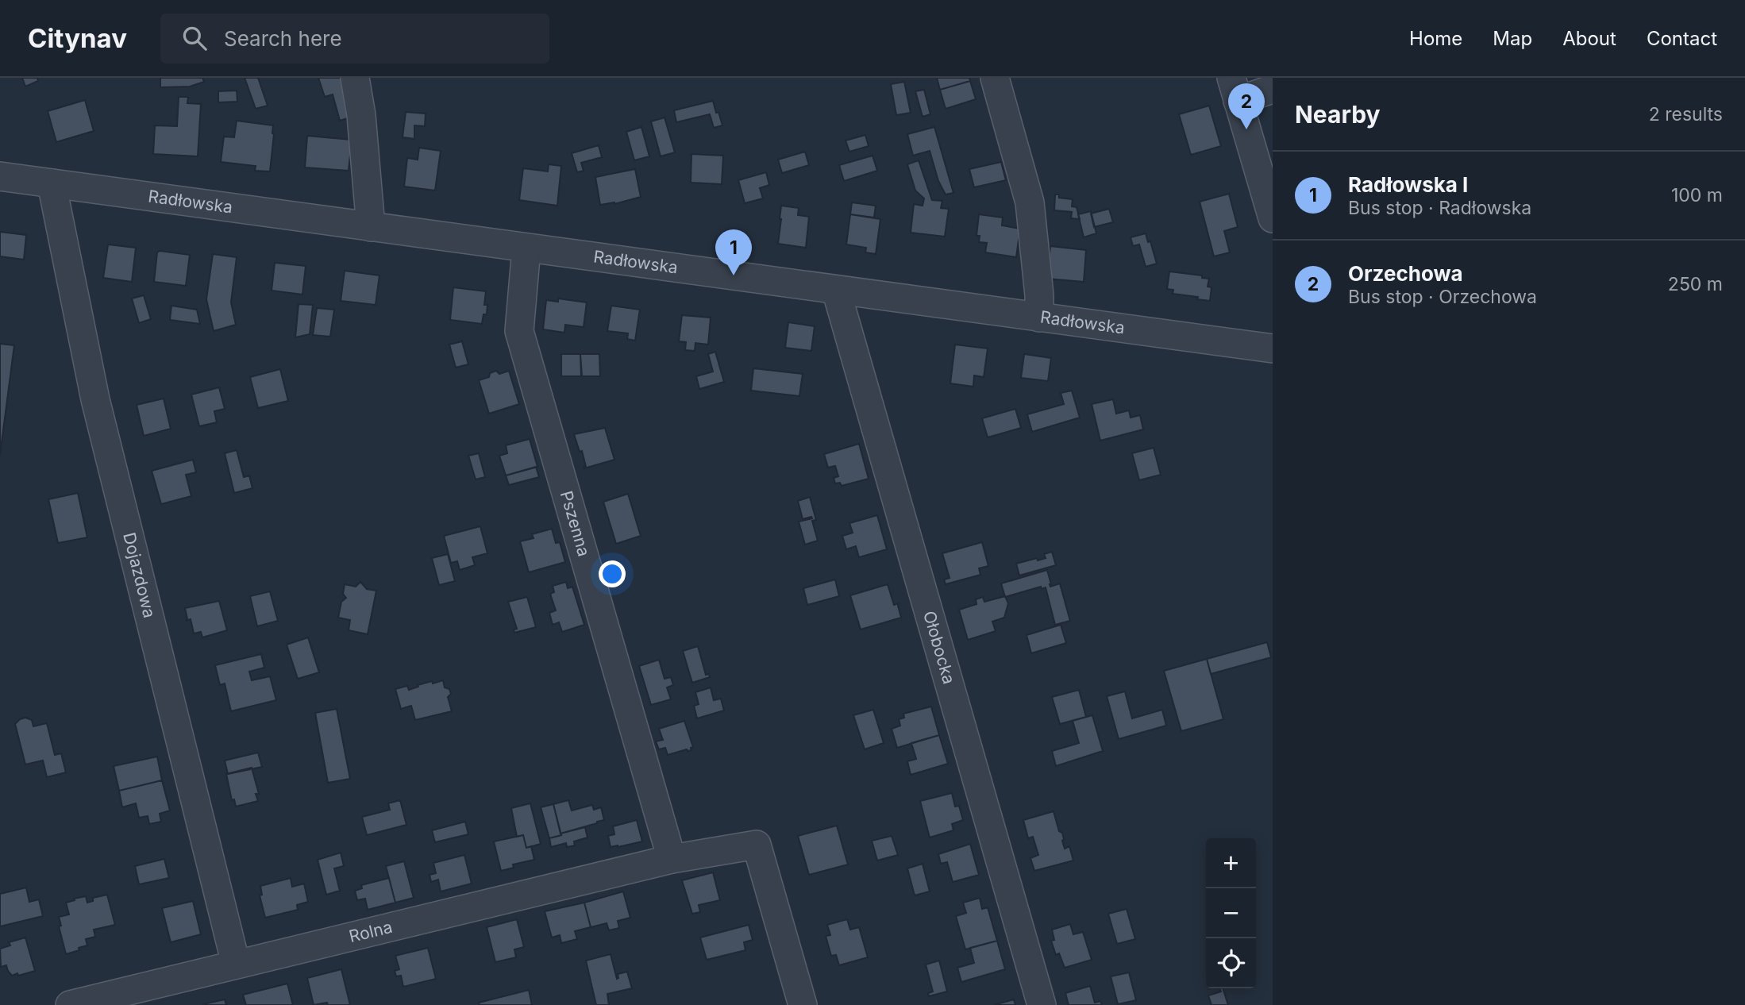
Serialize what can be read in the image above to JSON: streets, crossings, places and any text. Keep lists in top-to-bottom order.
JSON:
{
  "streets": {
    "street": [
      "Radłowska",
      "Pszenna",
      "Dojazdowa",
      "Ołobocka",
      "Rolna"
    ]
  },
  "crossings": [
    ["Radłowska", "Pszenna"],
    ["Radłowska", "Dojazdowa"],
    ["Radłowska", "Ołobocka"],
    ["Pszenna", "Rolna"],
    ["Dojazdowa", "Rolna"]
  ],
  "page": {
    "header": "Citynav",
    "search": "Search here",
    "nav": [
      "Home",
      "Map",
      "About",
      "Contact"
    ],
    "heading": ["Nearby", "2 results"],
    "pins": ["2", "1"],
    "list": [
      {
        "mark": "1",
        "name": "Radłowska I",
        "note": "Bus stop · Radłowska",
        "value": "100 m"
      },
      {
        "mark": "2",
        "name": "Orzechowa",
        "note": "Bus stop · Orzechowa",
        "value": "250 m"
      }
    ],
    "map_buttons": ["+", "−"]
  }
}
